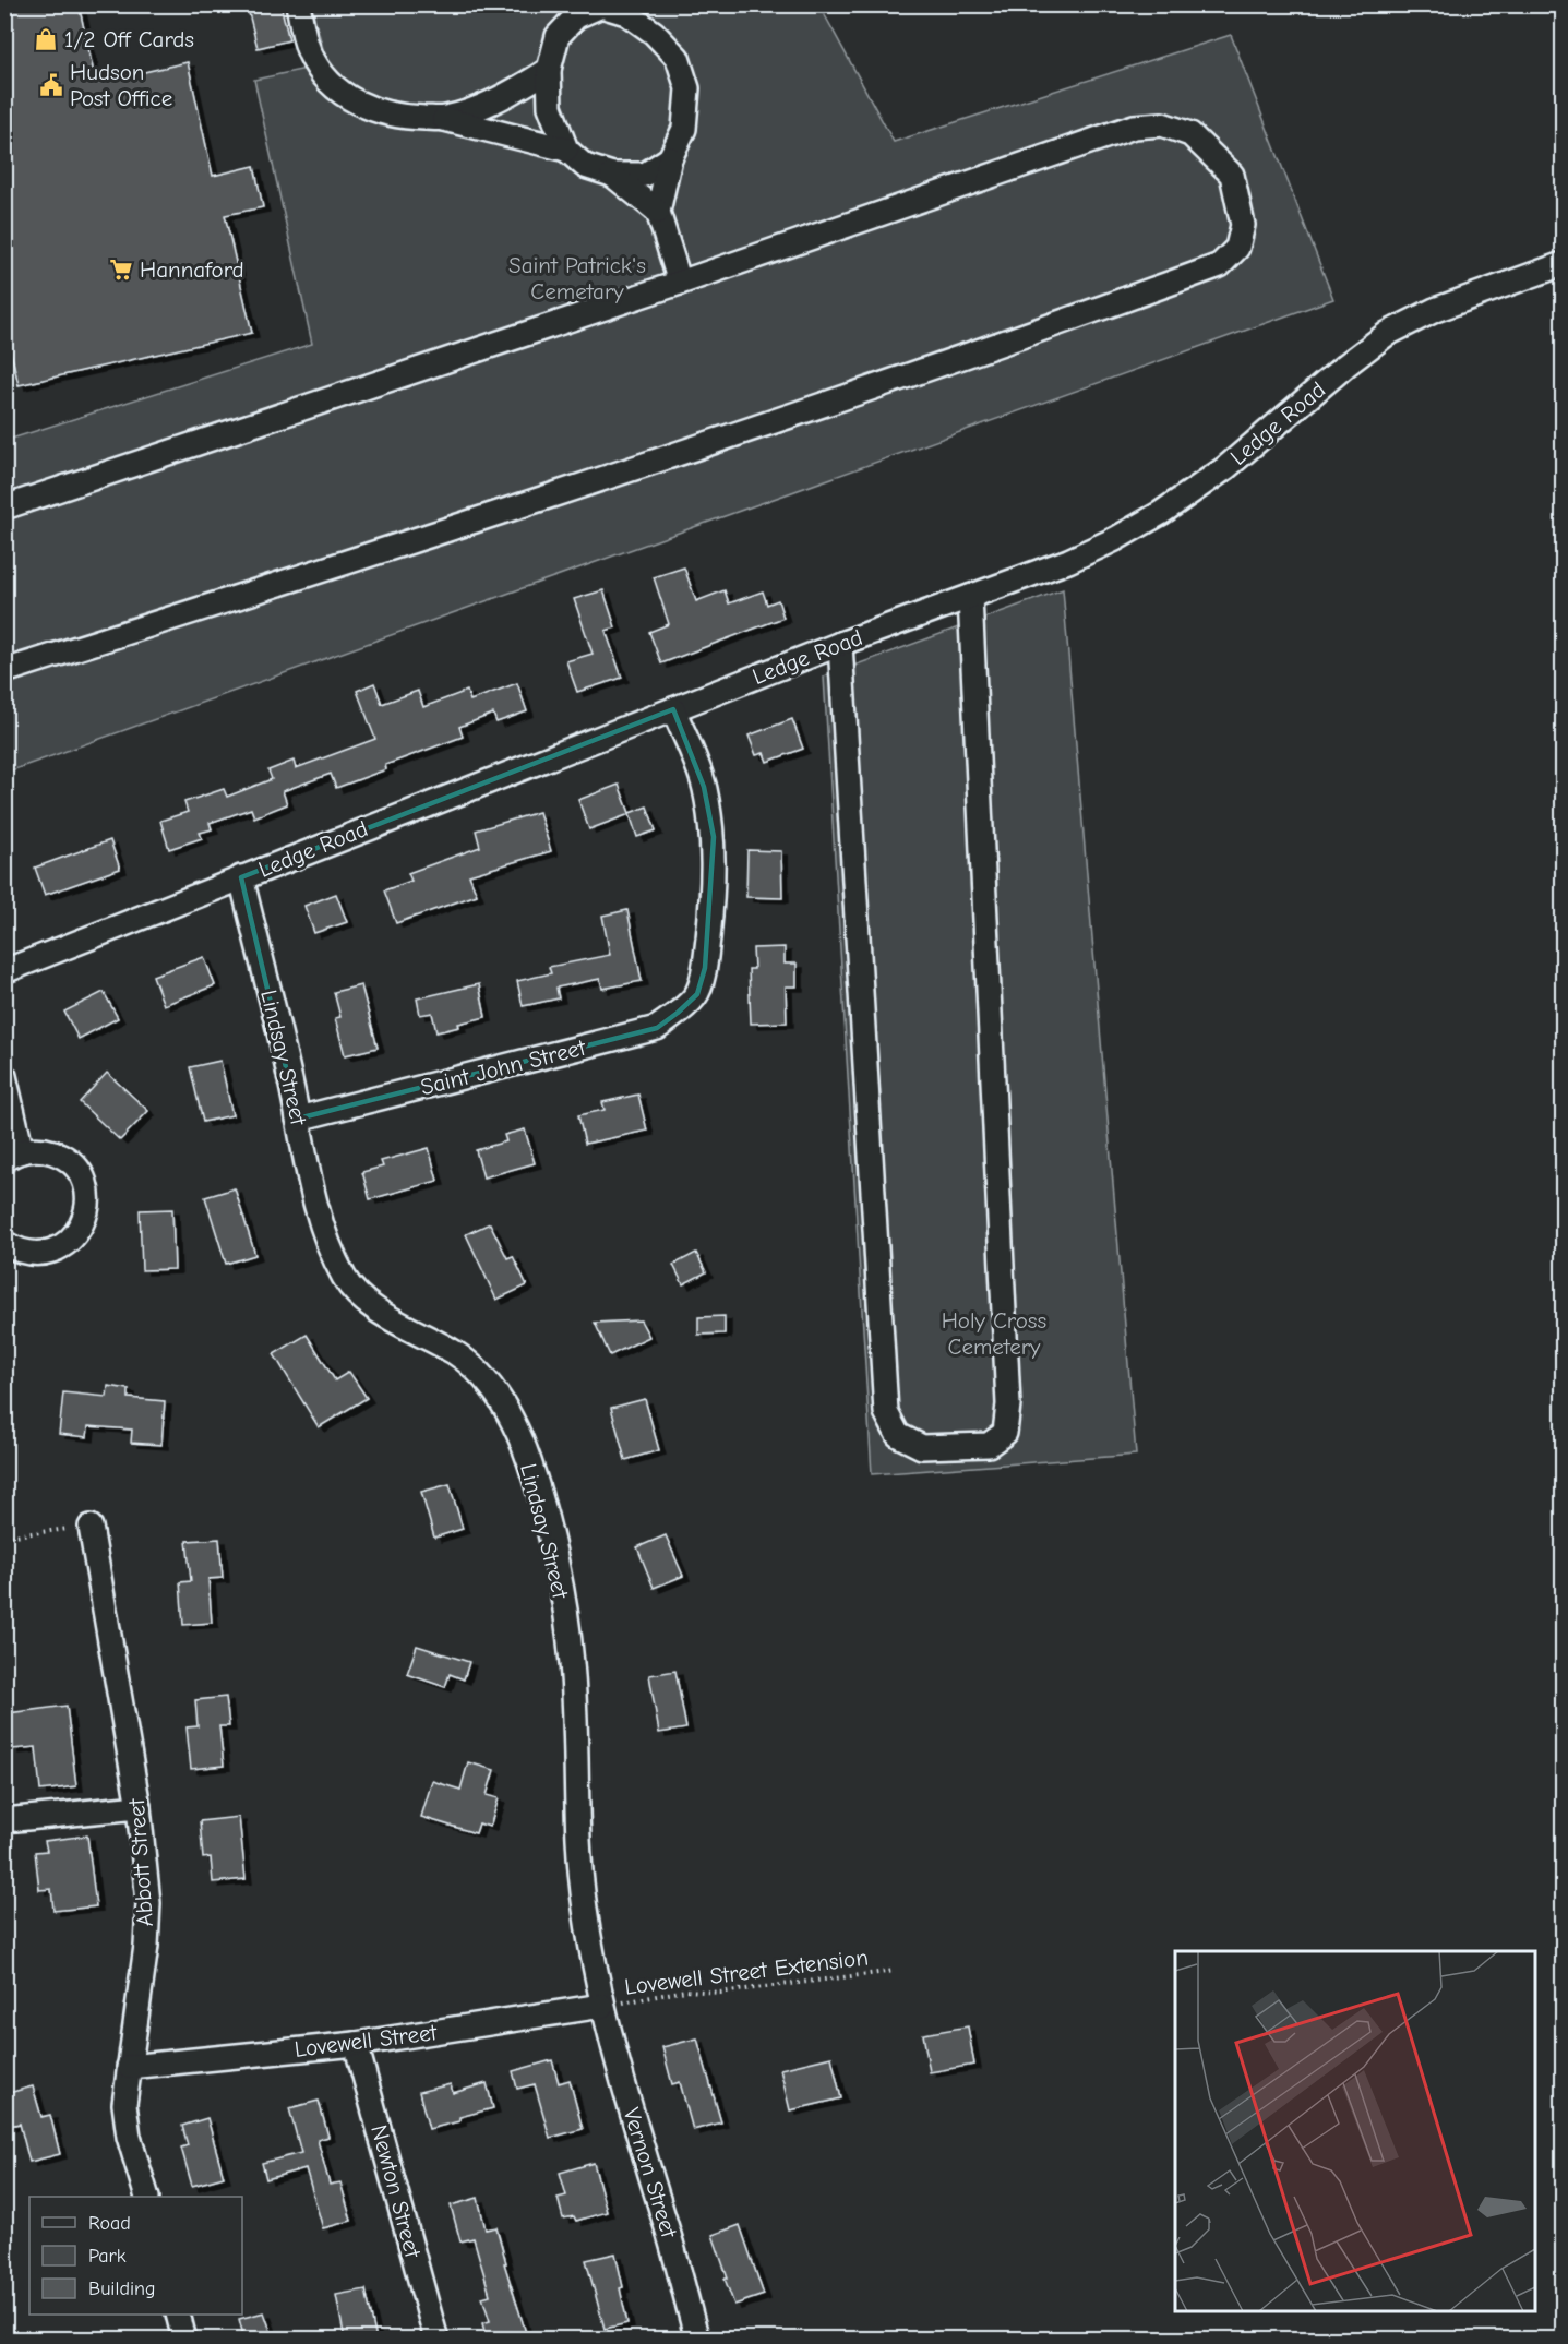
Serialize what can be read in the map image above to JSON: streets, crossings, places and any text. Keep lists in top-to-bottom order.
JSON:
{
  "streets": {
    "street": [
      "Ledge Road",
      "Lindsay Street",
      "Saint John Street",
      "Abbott Street",
      "Lovewell Street",
      "Vernon Street",
      "Newton Street"
    ],
    "path": ["Lovewell Street Extension"]
  },
  "crossings": [
    ["Ledge Road", "Lindsay Street"],
    ["Ledge Road", "Saint John Street"],
    ["Lindsay Street", "Saint John Street"],
    ["Lindsay Street", "Lovewell Street Extension"],
    ["Lindsay Street", "Lovewell Street"],
    ["Lindsay Street", "Vernon Street"],
    ["Abbott Street", "Lovewell Street"],
    ["Lovewell Street Extension", "Lovewell Street"],
    ["Lovewell Street Extension", "Vernon Street"],
    ["Lovewell Street", "Vernon Street"],
    ["Lovewell Street", "Newton Street"]
  ],
  "parks": ["Saint Patrick's Cemetary", "Holy Cross Cemetery"],
  "places": {
    "shop": ["1/2 Off Cards"],
    "public building": ["Hudson Post Office"],
    "supermarket": ["Hannaford"]
  },
  "legend": ["Road", "Park", "Building"]
}
